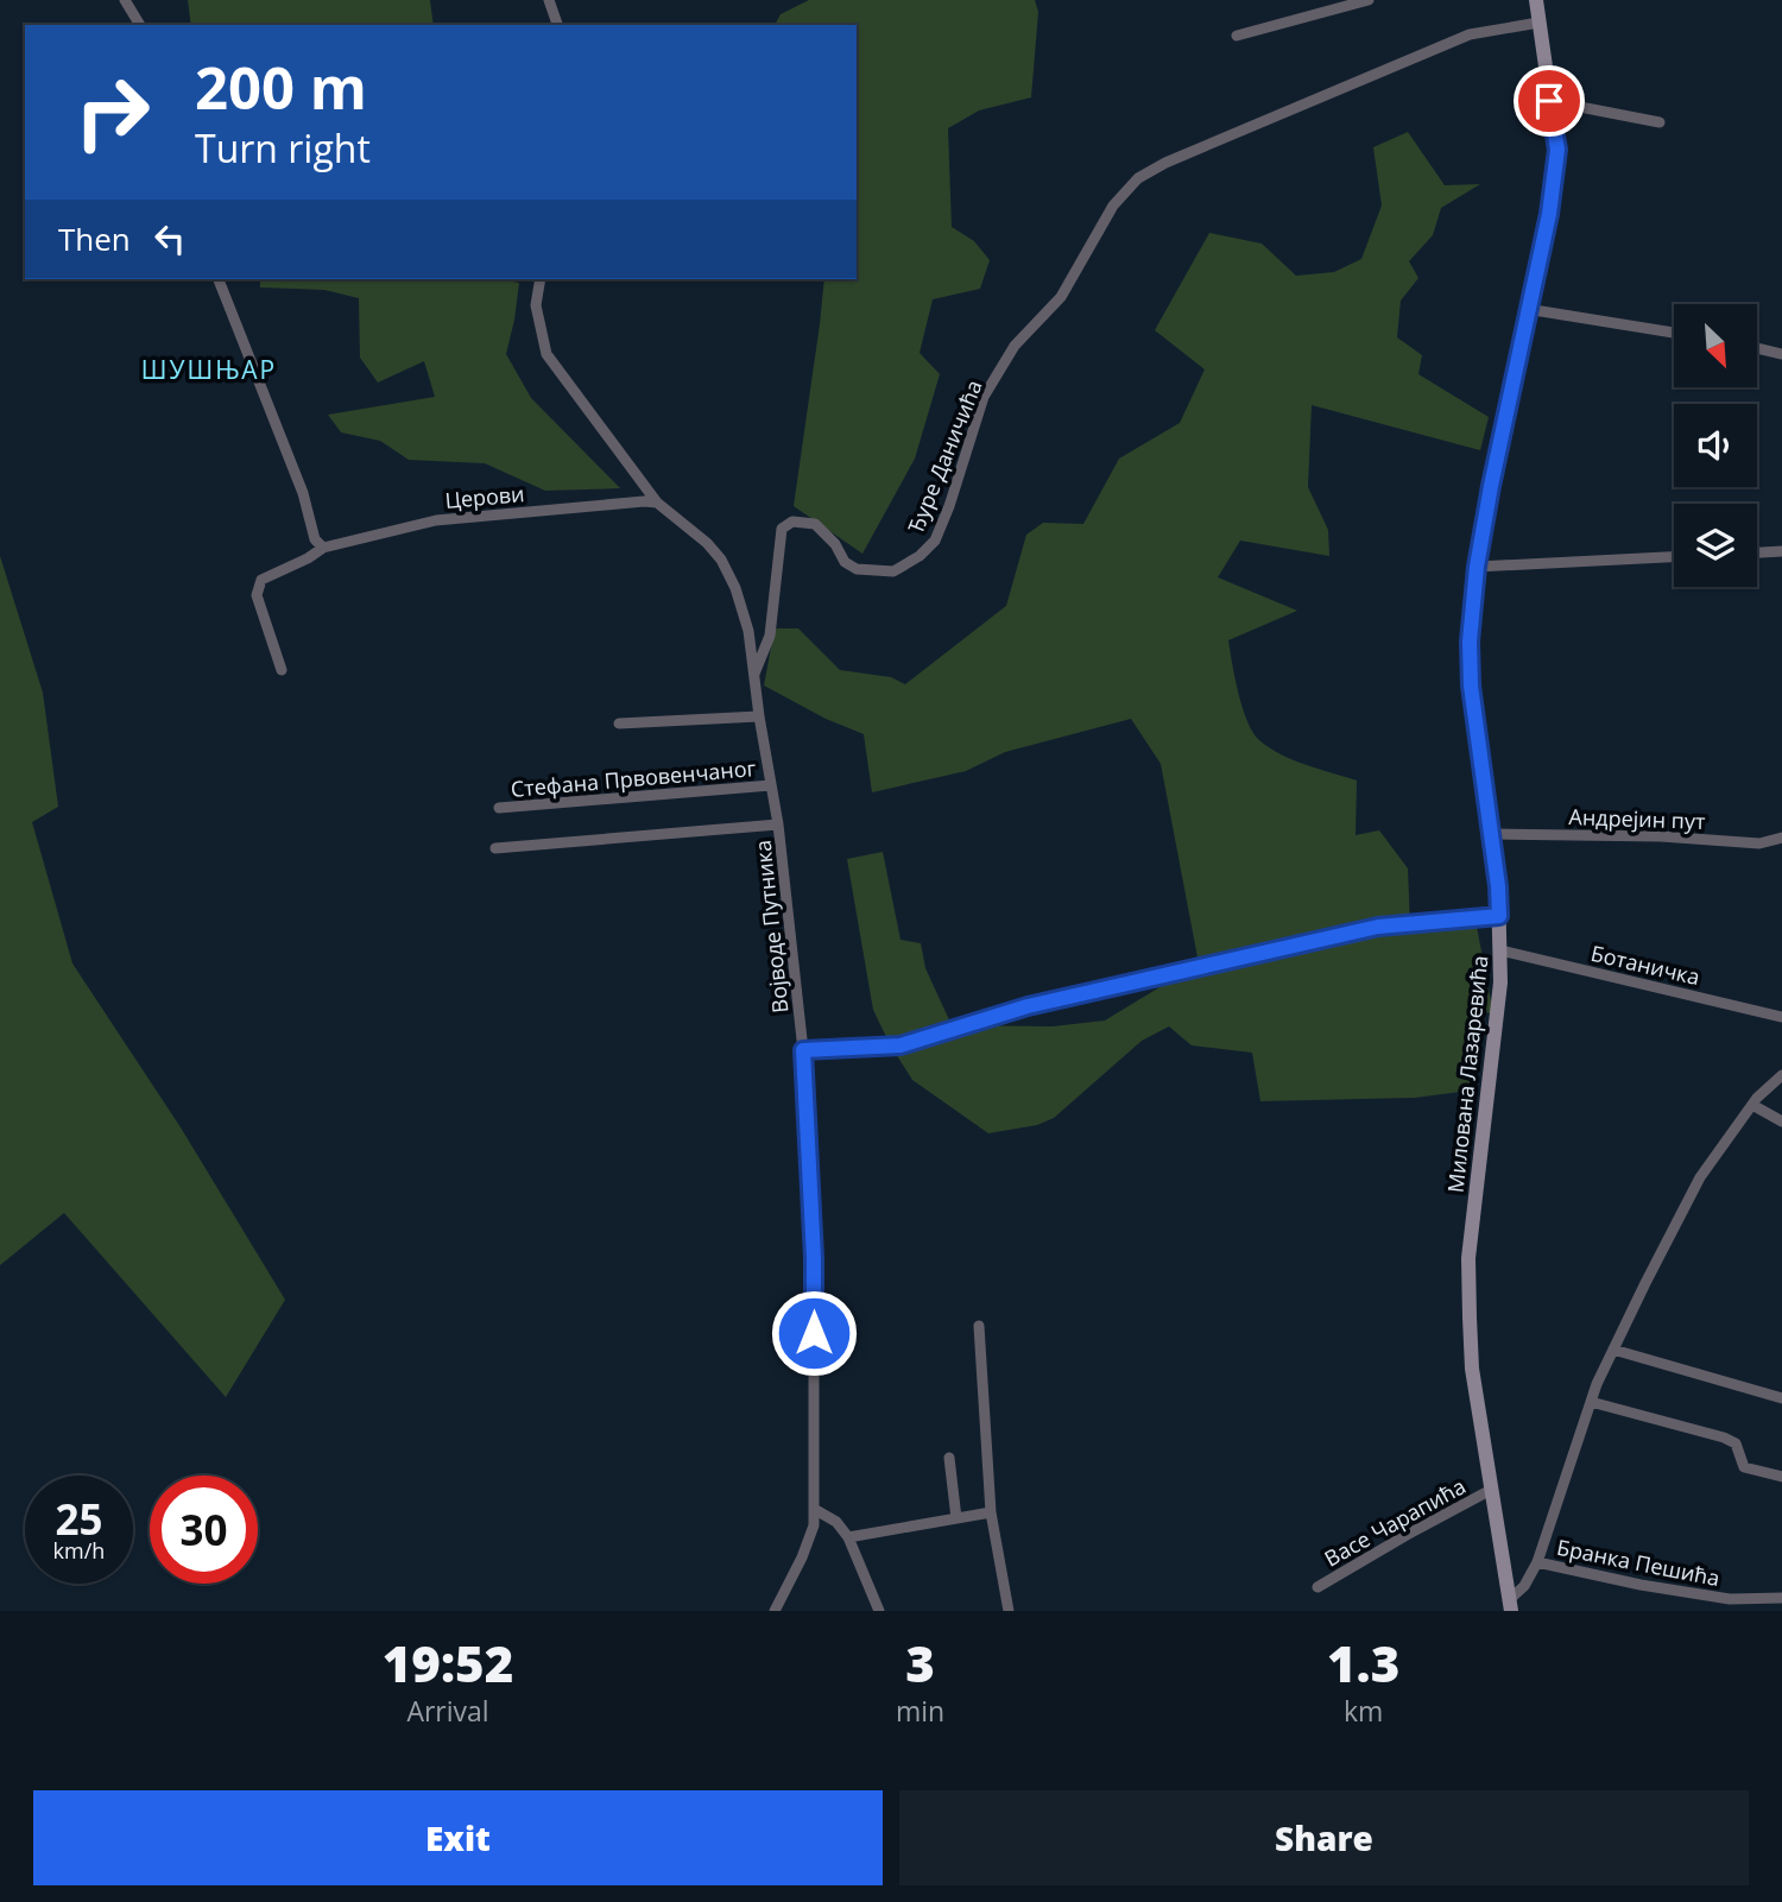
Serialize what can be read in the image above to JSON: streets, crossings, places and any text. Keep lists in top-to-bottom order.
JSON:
{
  "streets": {
    "street": [
      "Ђуре Даничића",
      "Церови",
      "Стефана Првовенчаног",
      "Андрејин пут",
      "Војводе Путника",
      "Ботаничка",
      "Милована Лазаревића",
      "Васе Чарапића",
      "Бранка Пешића"
    ]
  },
  "crossings": [
    ["Ђуре Даничића", "Војводе Путника"],
    ["Ђуре Даничића", "Милована Лазаревића"],
    ["Церови", "Војводе Путника"],
    ["Стефана Првовенчаног", "Војводе Путника"],
    ["Андрејин пут", "Милована Лазаревића"],
    ["Ботаничка", "Милована Лазаревића"],
    ["Милована Лазаревића", "Васе Чарапића"],
    ["Милована Лазаревића", "Бранка Пешића"]
  ],
  "districts": ["ШУШЊАР"],
  "north": "bottom right",
  "page": {
    "turn": ["200 m", "Turn right"],
    "then": "Then",
    "speed": "25 km/h",
    "limit": "30",
    "eta": [
      "19:52",
      "Arrival",
      "3",
      "min",
      "1.3",
      "km"
    ],
    "buttons": ["Exit", "Share"]
  }
}
